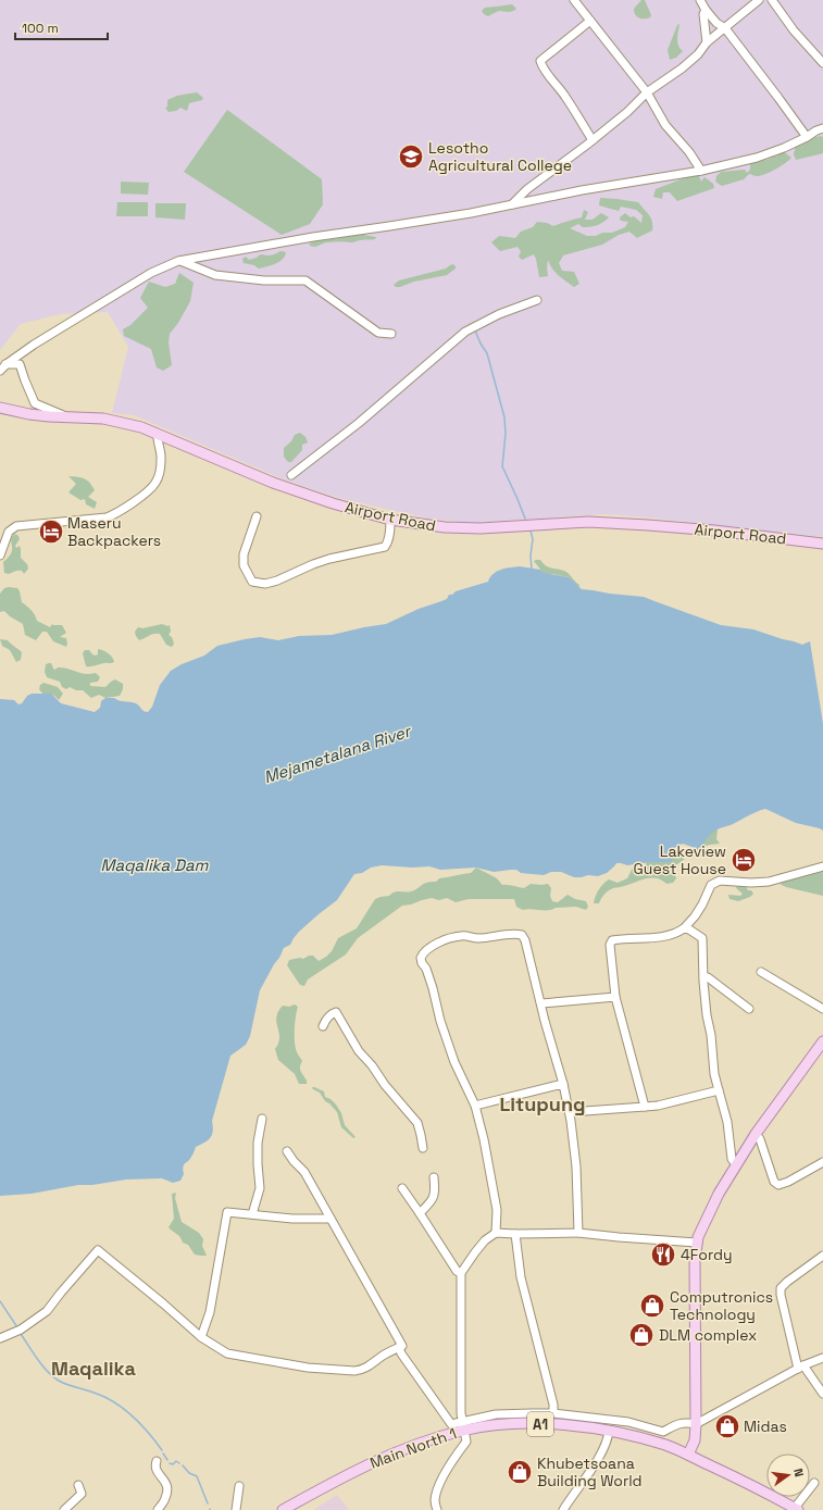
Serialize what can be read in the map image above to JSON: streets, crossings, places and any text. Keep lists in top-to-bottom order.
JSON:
{
  "streets": {
    "main road": ["Airport Road", "A1", "Main North 1"]
  },
  "districts": ["Litupung", "Maqalika"],
  "water": ["Mejametalana River", "Maqalika Dam"],
  "places": {
    "school or university": ["Lesotho Agricultural College"],
    "hotel": ["Maseru Backpackers", "Lakeview Guest House"],
    "restaurant": ["4Fordy"],
    "shop": [
      "Computronics Technology",
      "DLM complex",
      "Midas",
      "Khubetsoana Building World"
    ]
  },
  "scale_bar": "100 m",
  "north": "right"
}
